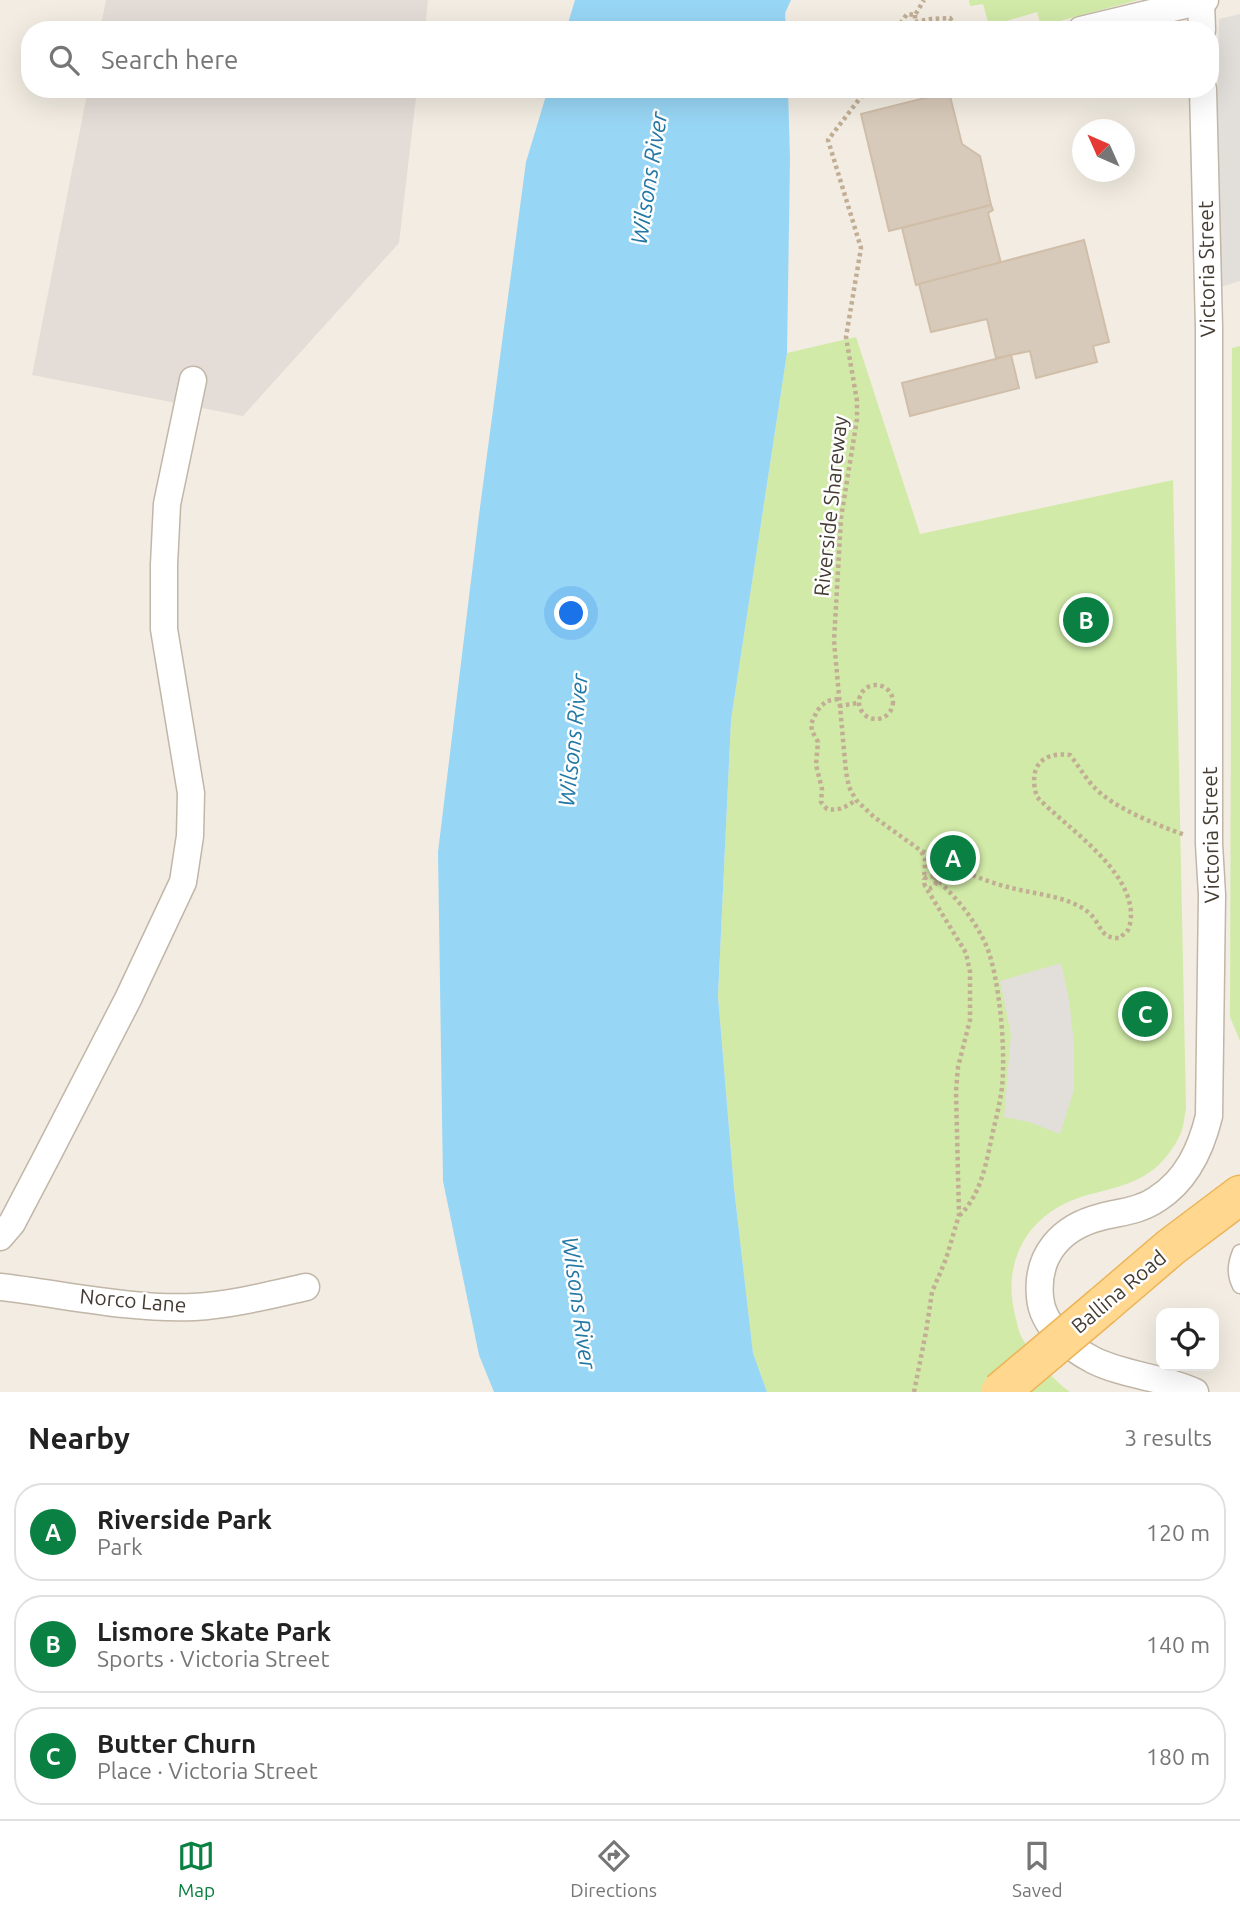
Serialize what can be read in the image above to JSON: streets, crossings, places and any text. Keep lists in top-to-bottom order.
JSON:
{
  "streets": {
    "main road": ["Ballina Road"],
    "street": ["Victoria Street", "Norco Lane"],
    "path": ["Riverside Shareway"]
  },
  "water": ["Wilsons River"],
  "north": "top left",
  "page": {
    "search": "Search here",
    "pins": ["B", "A", "C"],
    "heading": ["Nearby", "3 results"],
    "list": [
      {
        "mark": "A",
        "name": "Riverside Park",
        "note": "Park",
        "value": "120 m"
      },
      {
        "mark": "B",
        "name": "Lismore Skate Park",
        "note": "Sports · Victoria Street",
        "value": "140 m"
      },
      {
        "mark": "C",
        "name": "Butter Churn",
        "note": "Place · Victoria Street",
        "value": "180 m"
      }
    ],
    "nav": ["Map", "Directions", "Saved"]
  }
}
